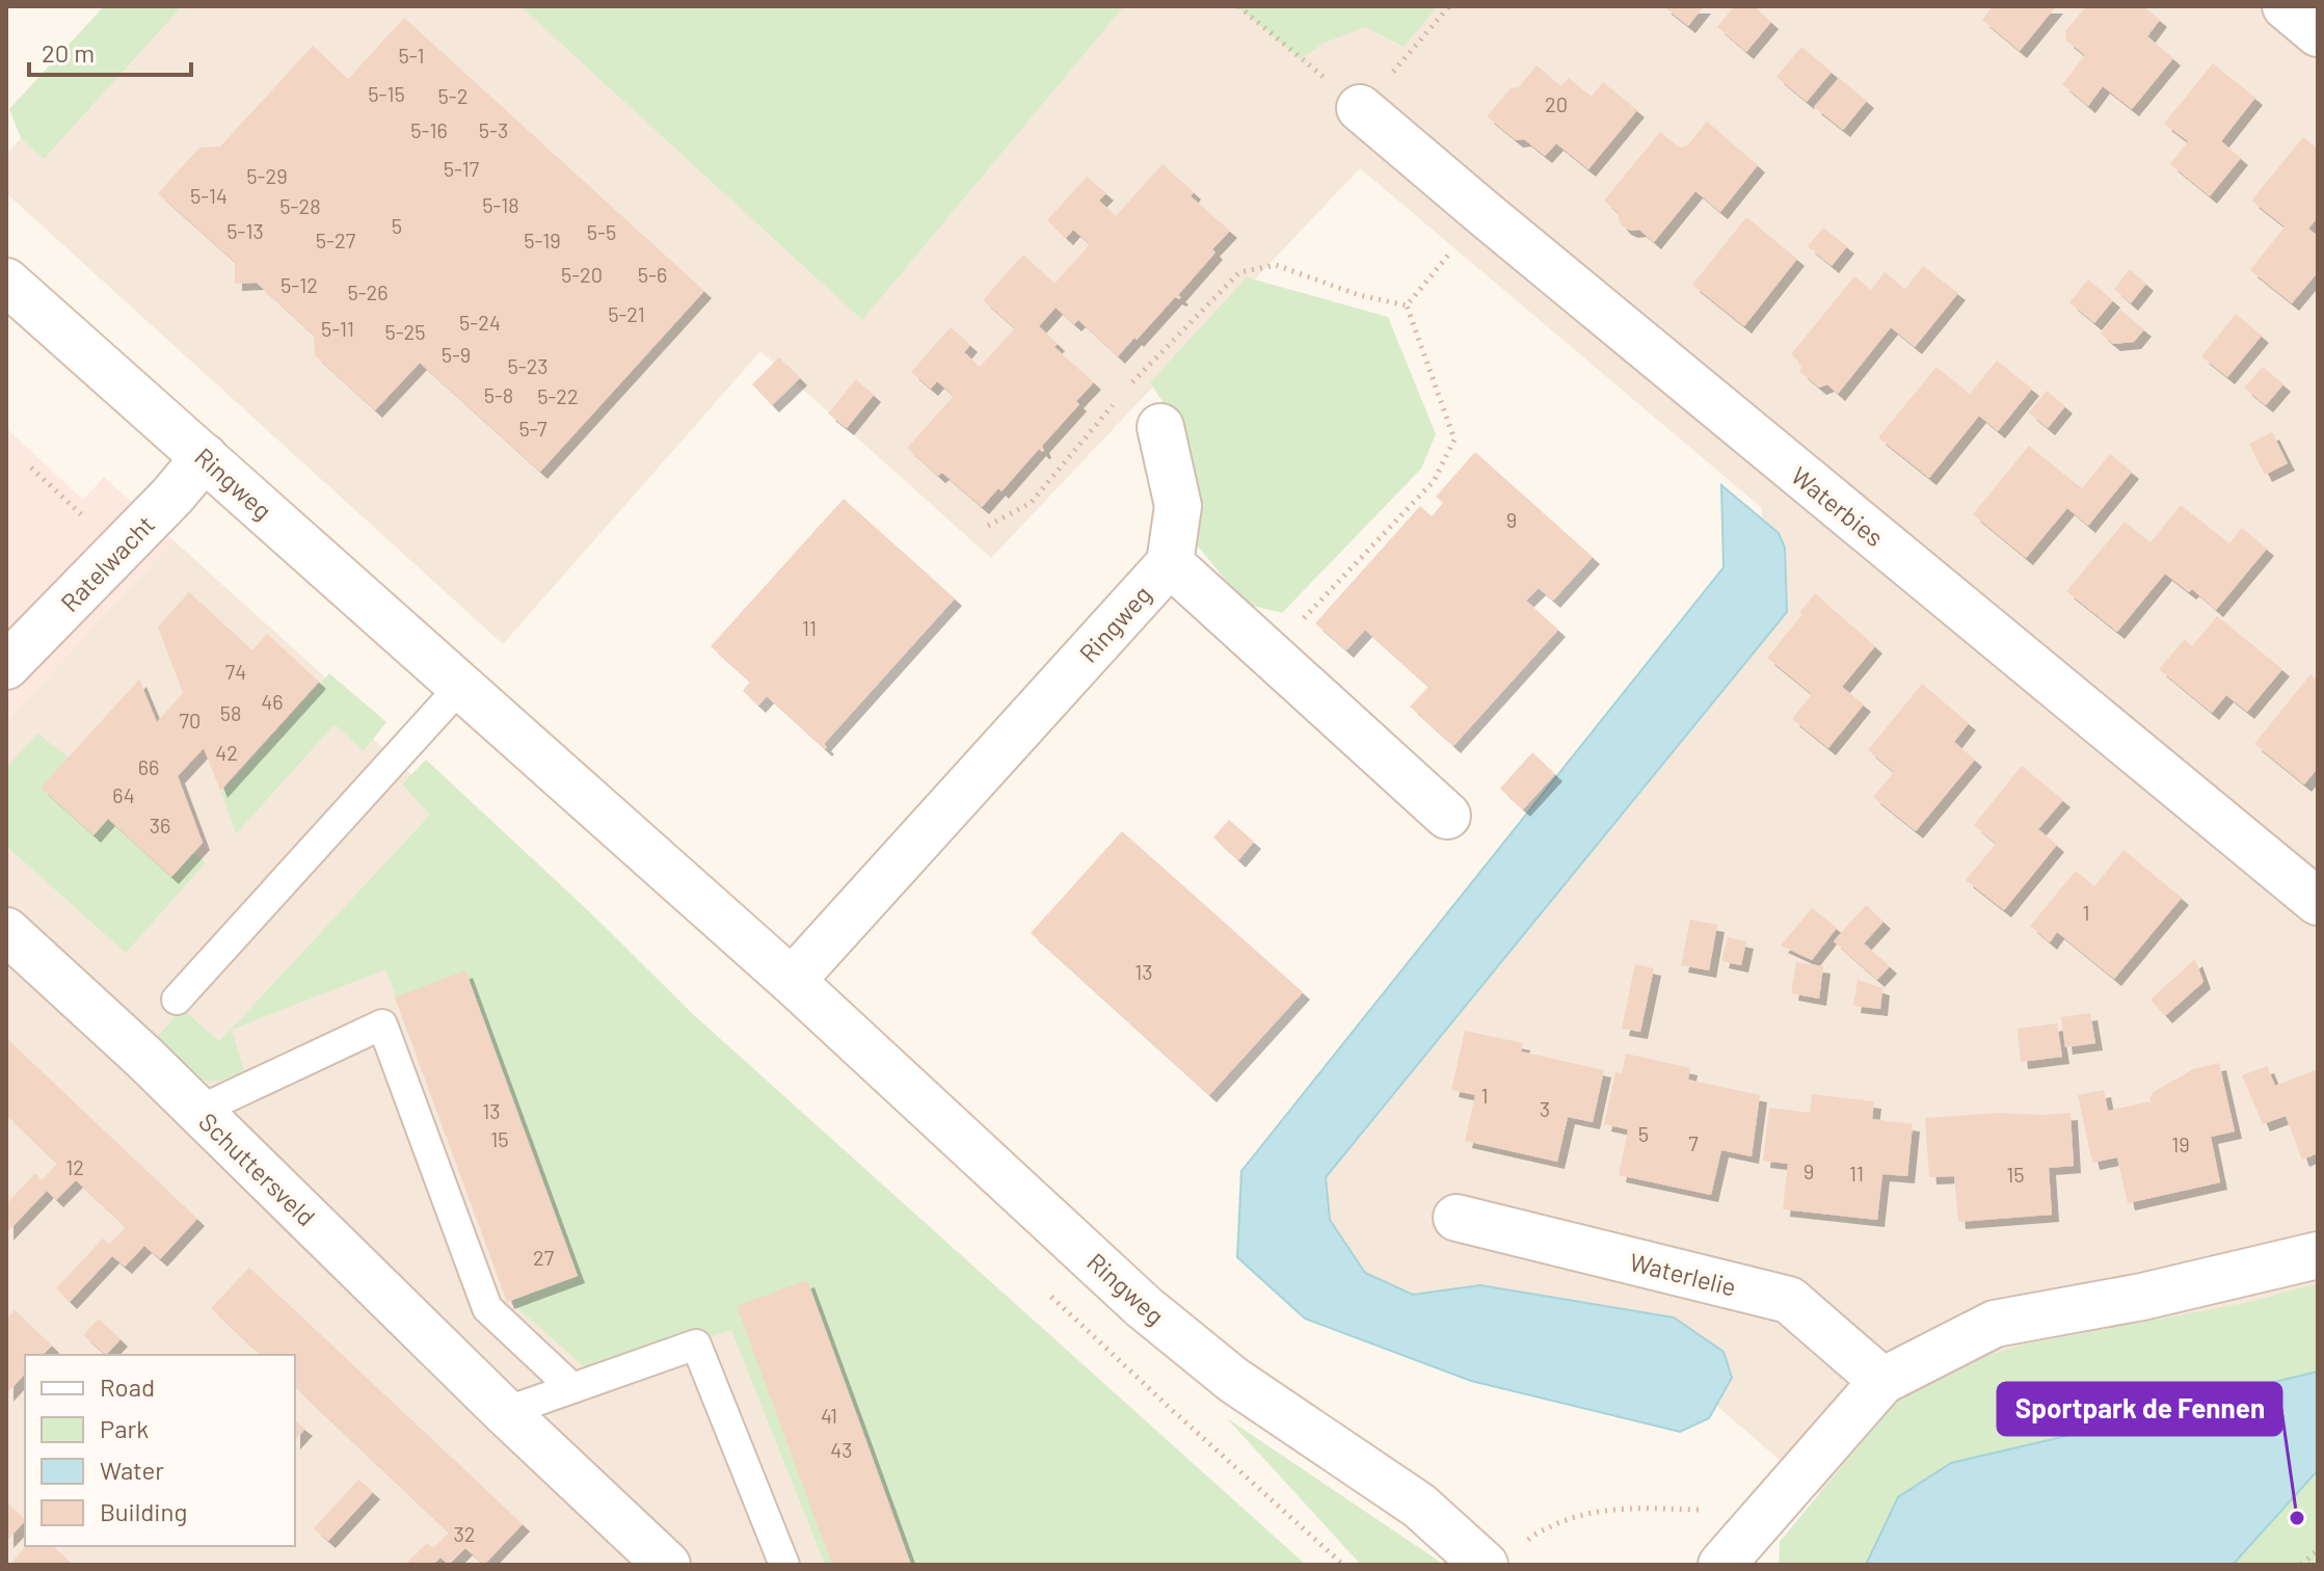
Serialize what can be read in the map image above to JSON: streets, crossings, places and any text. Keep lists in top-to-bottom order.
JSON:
{
  "streets": {
    "street": [
      "Ringweg",
      "Waterbies",
      "Ratelwacht",
      "Schuttersveld",
      "Waterlelie"
    ]
  },
  "crossings": [
    ["Ringweg", "Ratelwacht"]
  ],
  "places": ["Sportpark de Fennen"],
  "house_numbers": [
    "5-1",
    "5-15",
    "5-2",
    "20",
    "5-16",
    "5-3",
    "5-17",
    "5-29",
    "5-14",
    "5-18",
    "5-28",
    "5",
    "5-13",
    "5-5",
    "5-27",
    "5-19",
    "5-20",
    "5-6",
    "5-12",
    "5-26",
    "5-21",
    "5-24",
    "5-11",
    "5-25",
    "5-9",
    "5-23",
    "5-8",
    "5-22",
    "5-7",
    "9",
    "11",
    "74",
    "46",
    "58",
    "70",
    "42",
    "66",
    "64",
    "36",
    "1",
    "13",
    "1",
    "3",
    "13",
    "5",
    "15",
    "7",
    "19",
    "12",
    "9",
    "11",
    "15",
    "27",
    "41",
    "43",
    "32"
  ],
  "legend": [
    "Road",
    "Park",
    "Water",
    "Building"
  ],
  "scale_bar": "20 m"
}
